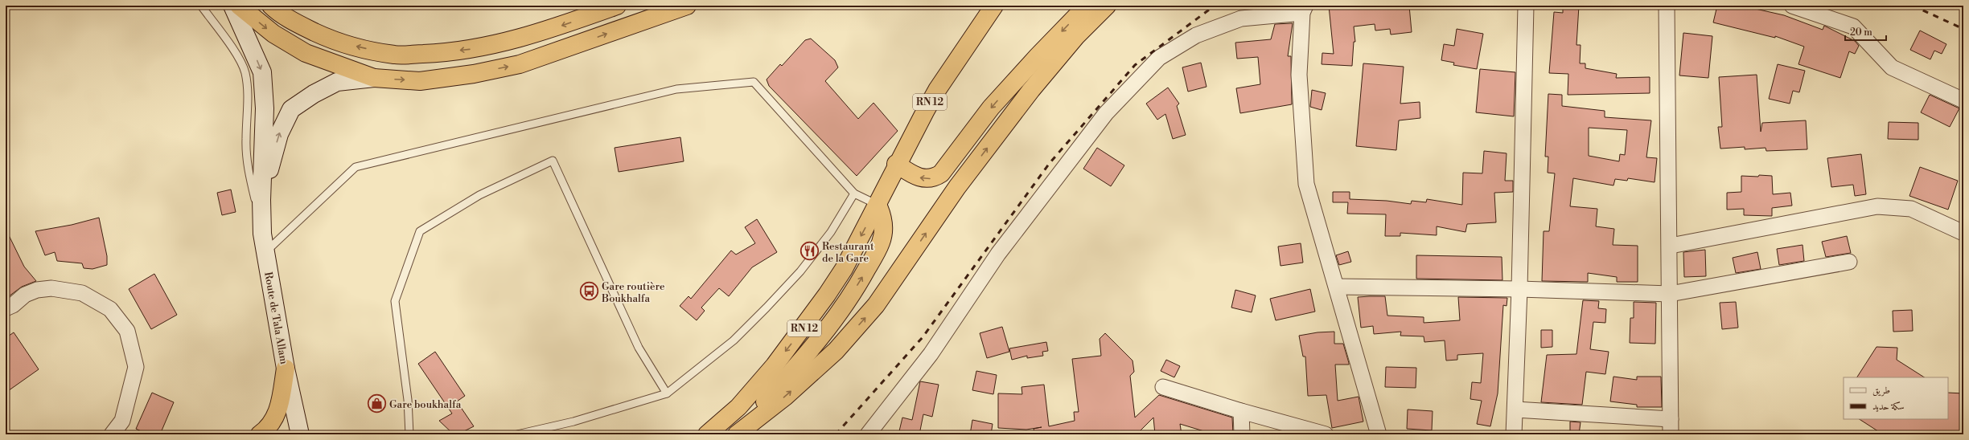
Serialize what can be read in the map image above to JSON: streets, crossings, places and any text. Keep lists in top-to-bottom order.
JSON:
{
  "streets": {
    "highway": ["RN 12"],
    "main road": ["Route de Tala Allam"]
  },
  "places": {
    "restaurant": ["Restaurant de la Gare"],
    "bus stop": ["Gare routière Boukhalfa"],
    "shop": ["Gare boukhalfa"]
  },
  "legend": ["طريق", "سكة حديد"],
  "scale_bar": "20 m"
}
